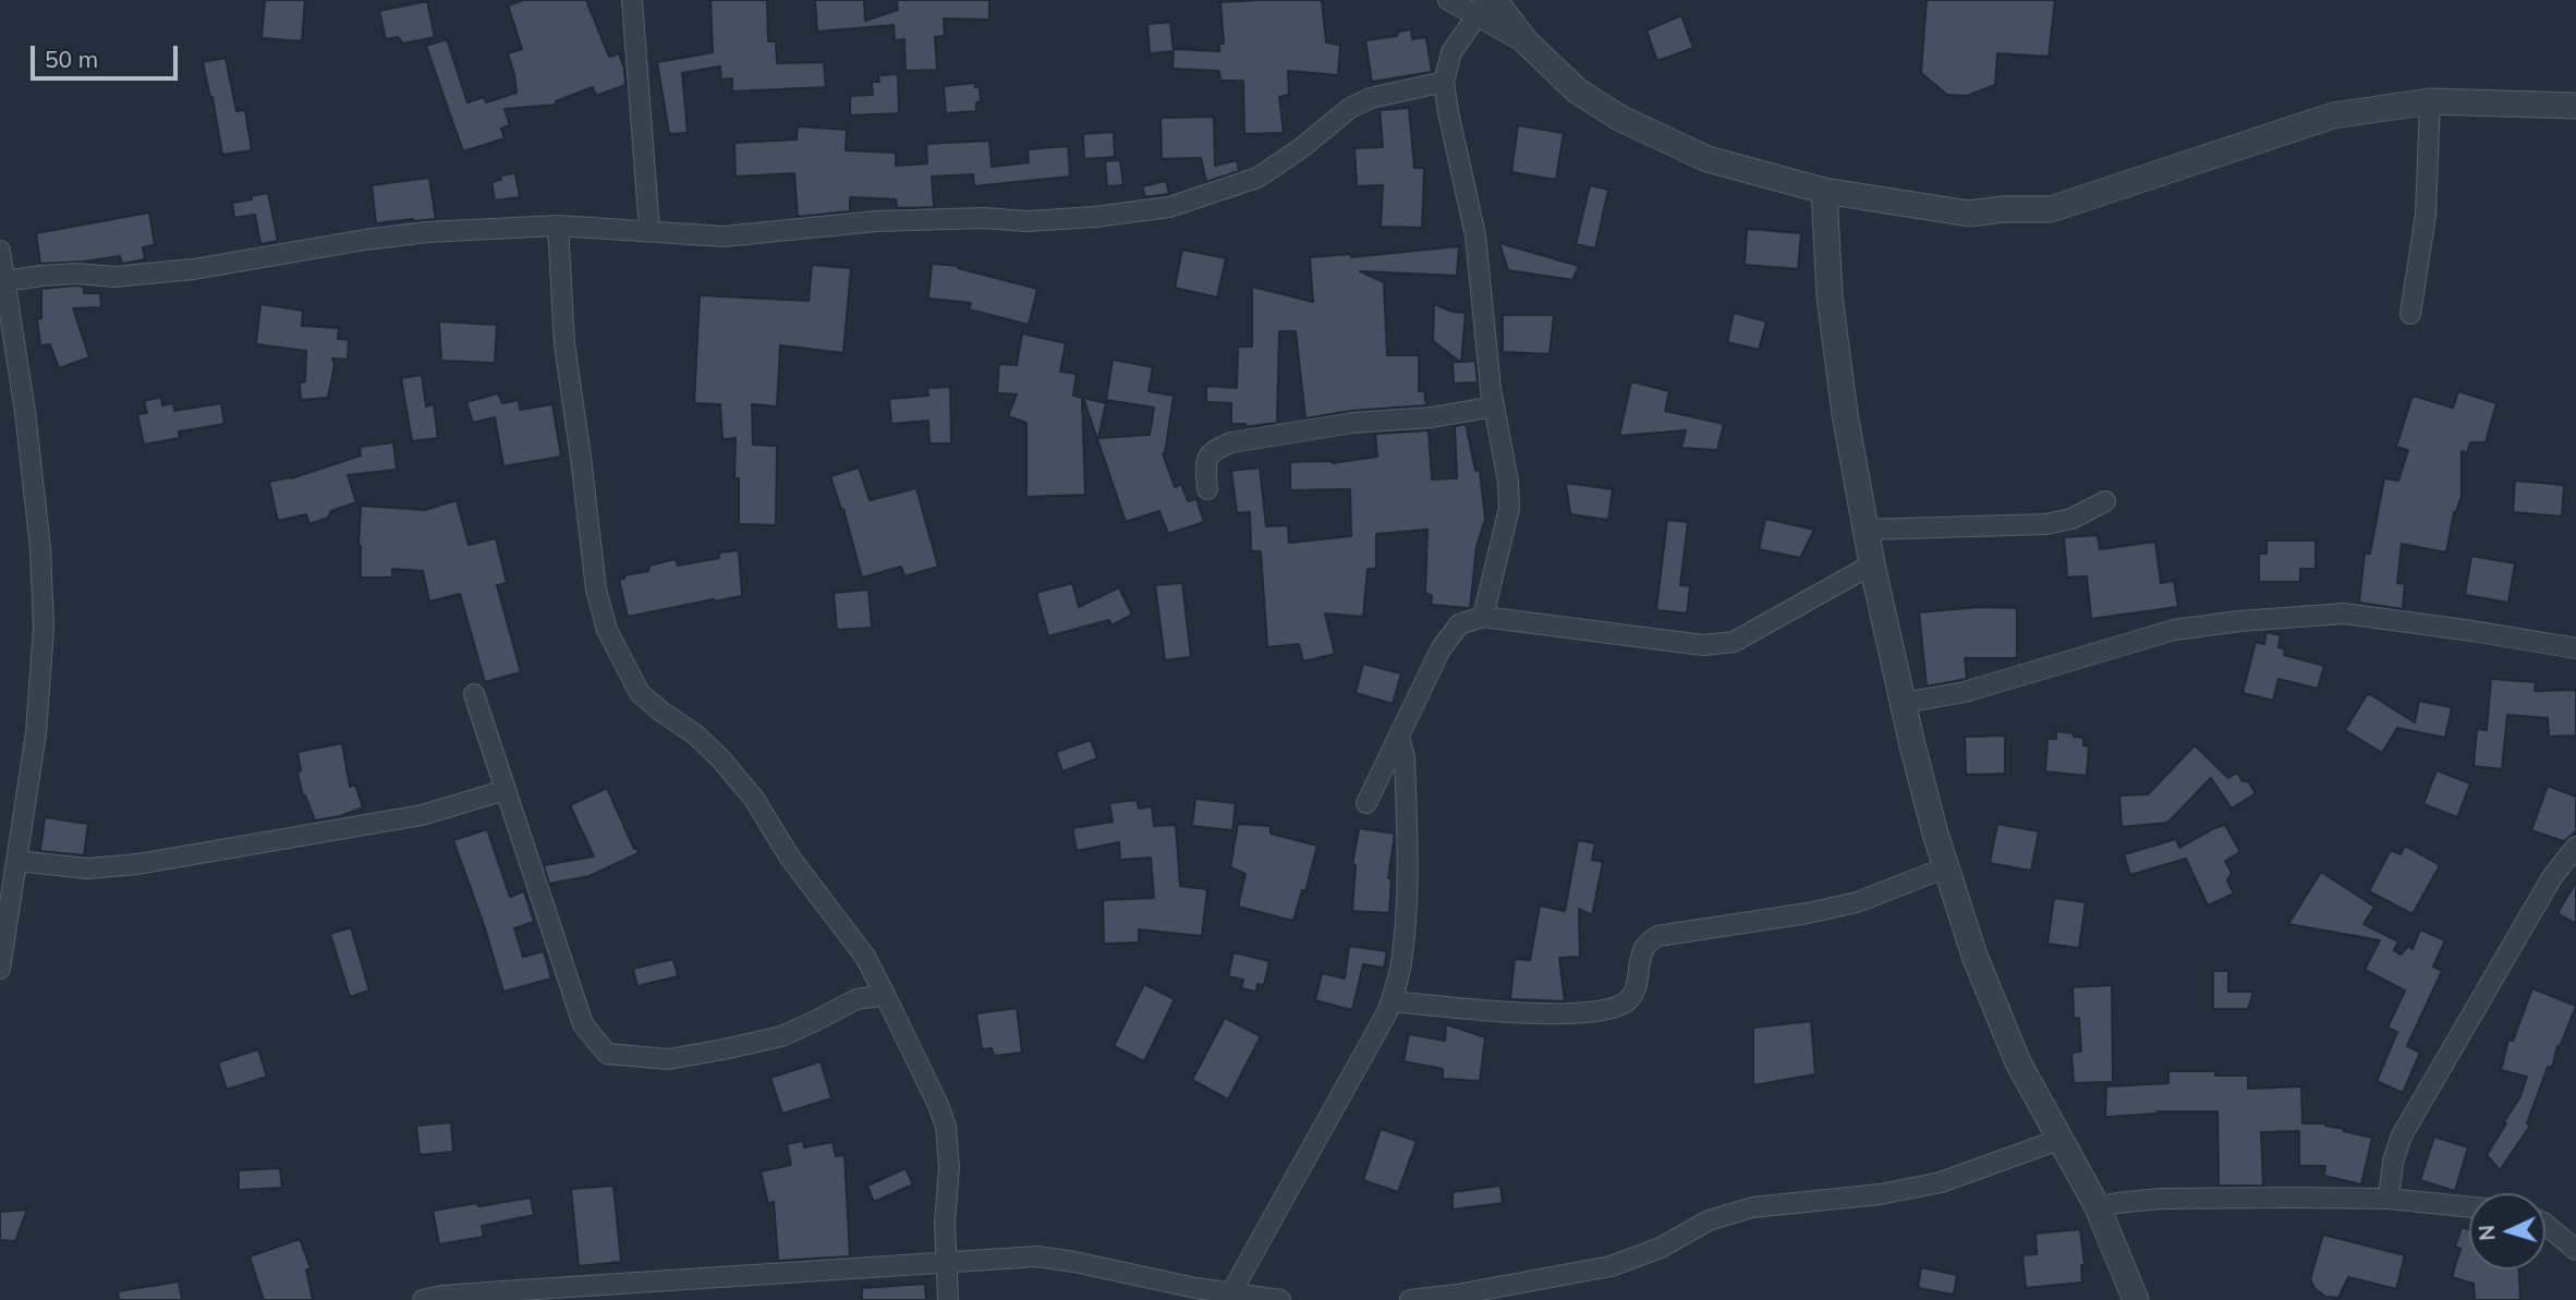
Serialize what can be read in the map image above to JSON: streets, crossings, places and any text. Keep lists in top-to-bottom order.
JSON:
{
  "scale_bar": "50 m",
  "north": "left"
}
